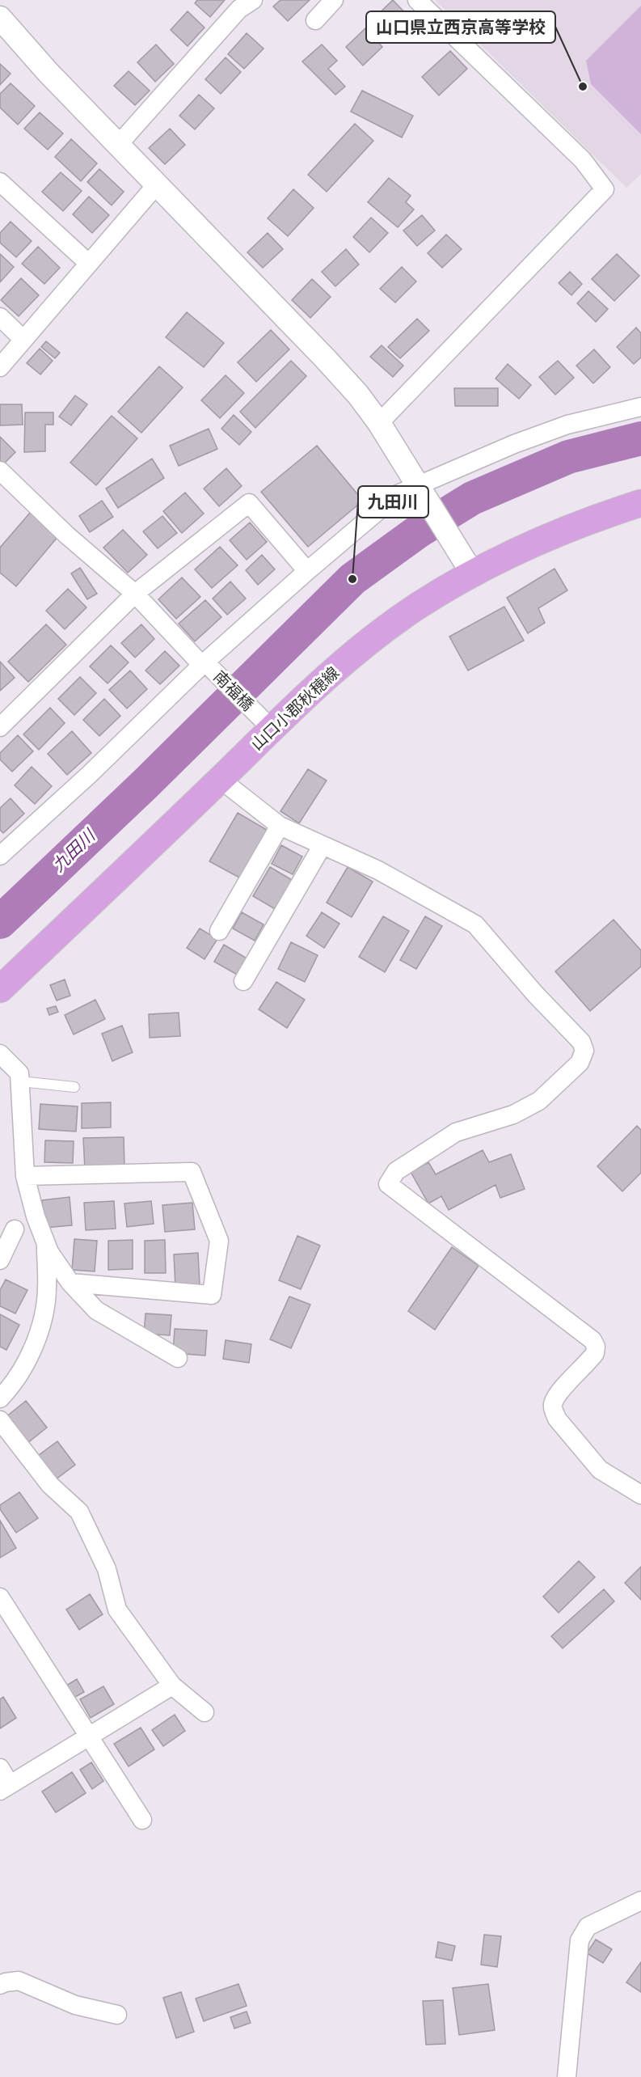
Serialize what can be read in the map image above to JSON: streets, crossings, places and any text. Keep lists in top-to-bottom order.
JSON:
{
  "streets": {
    "main road": ["山口小郡秋穂線"],
    "street": ["南福橋"]
  },
  "crossings": [
    ["南福橋", "山口小郡秋穂線"]
  ],
  "water": ["九田川"],
  "places": ["山口県立西京高等学校", "九田川"]
}
